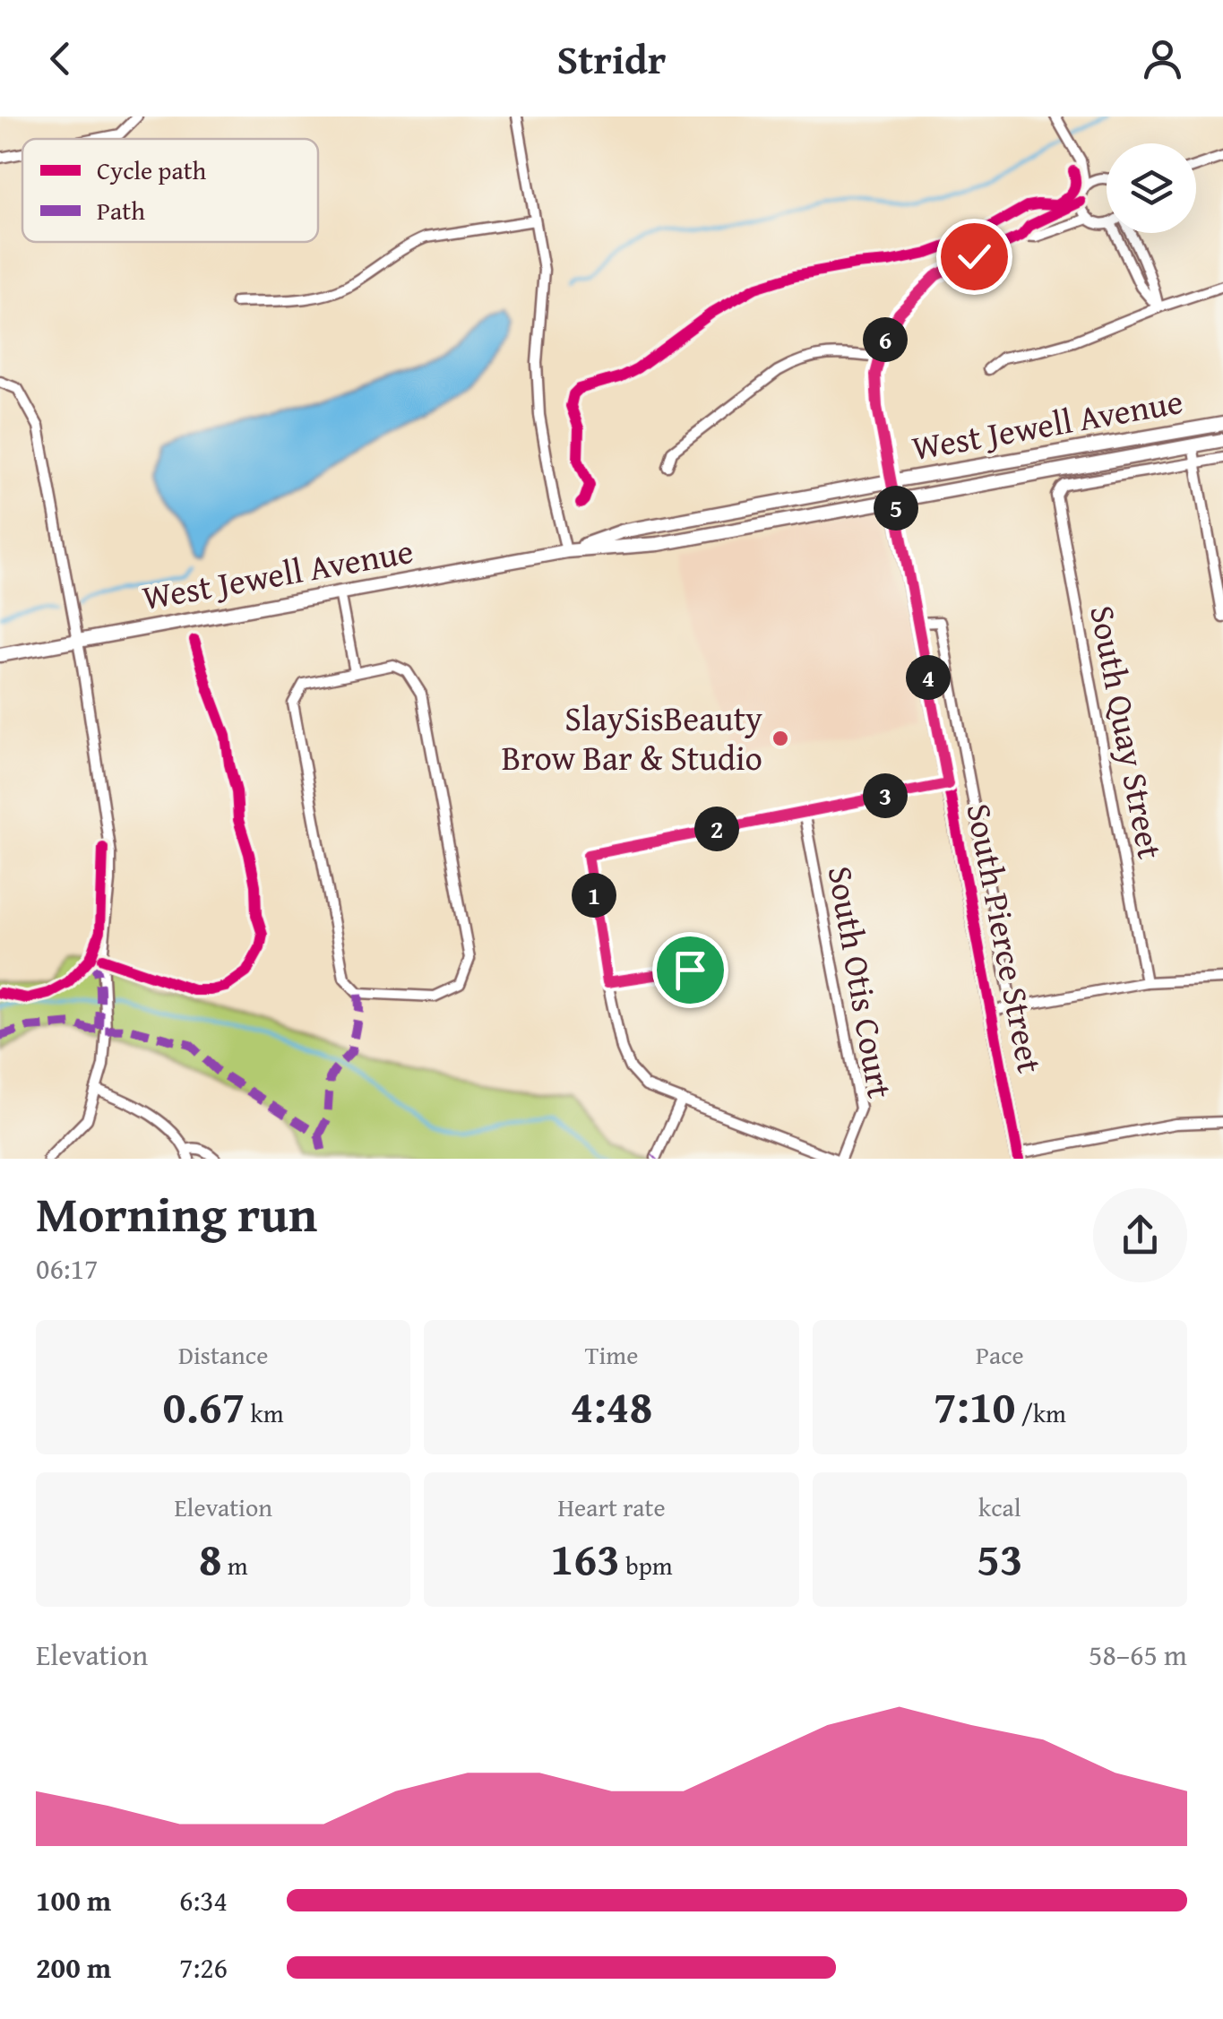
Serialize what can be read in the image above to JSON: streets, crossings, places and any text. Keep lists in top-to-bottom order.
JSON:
{
  "streets": {
    "main road": ["West Jewell Avenue", "South Pierce Street"],
    "street": ["South Quay Street", "South Otis Court"]
  },
  "crossings": [
    ["West Jewell Avenue", "South Quay Street"],
    ["West Jewell Avenue", "South Pierce Street"]
  ],
  "places": ["SlaySisBeauty Brow Bar & Studio"],
  "legend": ["Cycle path", "Path"],
  "page": {
    "header": "Stridr",
    "pins": [
      "6",
      "5",
      "4",
      "3",
      "2",
      "1"
    ],
    "heading": ["Morning run", "06:17"],
    "stats": [
      ["Distance", "0.67 km"],
      ["Time", "4:48"],
      ["Pace", "7:10 /km"],
      ["Elevation", "8 m"],
      ["Heart rate", "163 bpm"],
      ["kcal", "53"]
    ],
    "chart": ["Elevation", "58–65 m"],
    "list": [
      {
        "name": "100 m",
        "note": "6:34"
      },
      {
        "name": "200 m",
        "note": "7:26"
      }
    ]
  }
}
